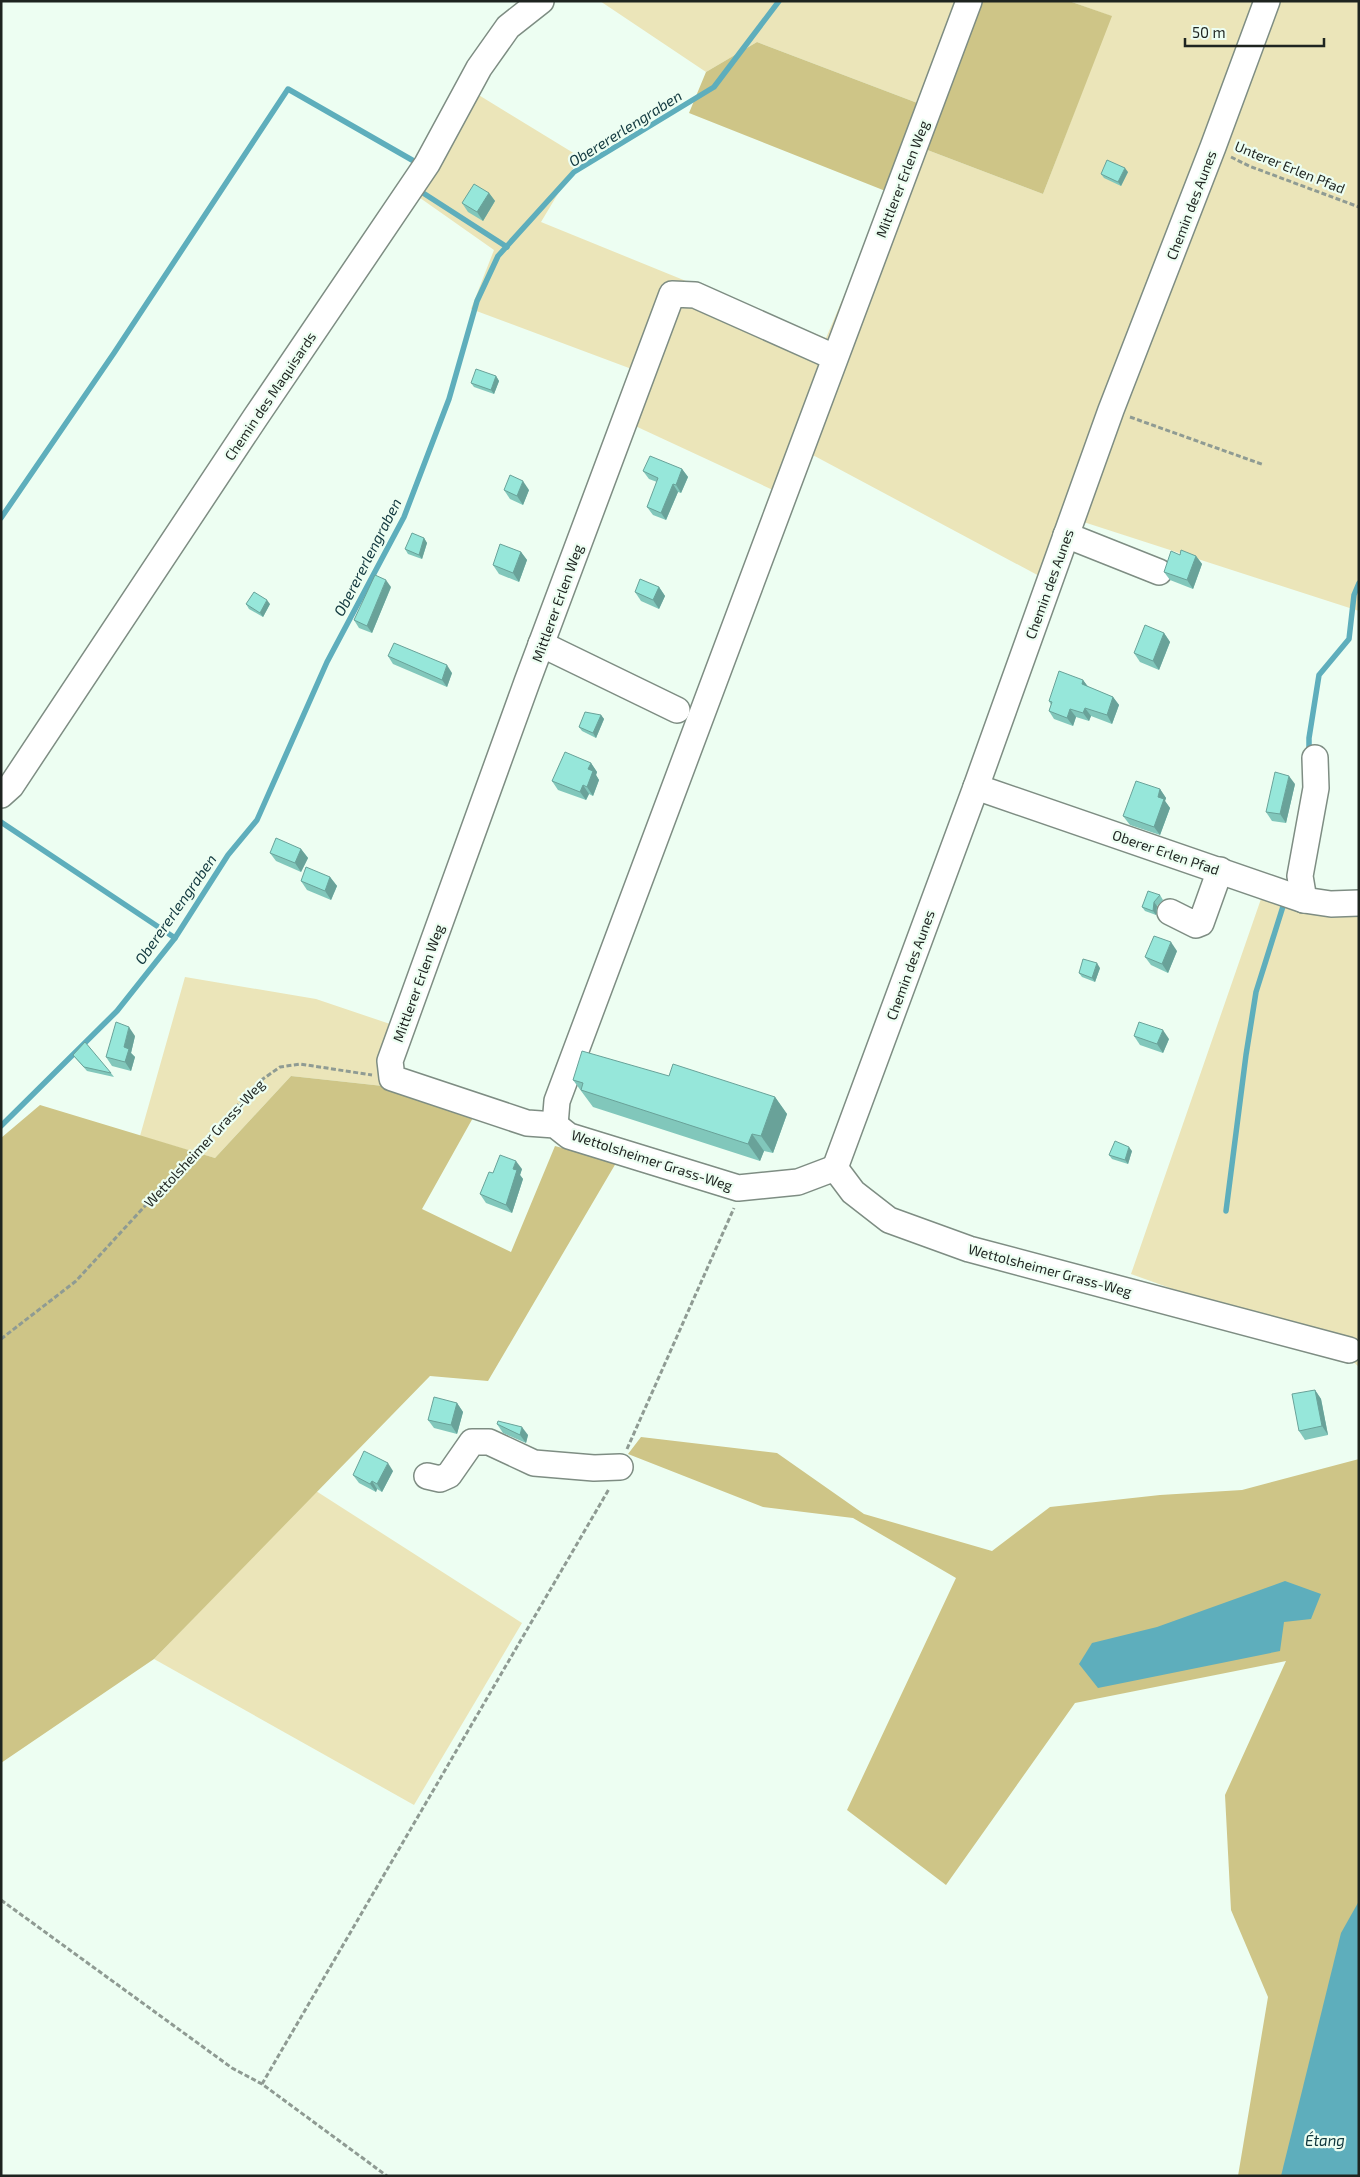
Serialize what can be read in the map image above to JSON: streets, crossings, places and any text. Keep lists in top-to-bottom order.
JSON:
{
  "streets": {
    "street": [
      "Mittlerer Erlen Weg",
      "Chemin des Aunes",
      "Chemin des Maquisards",
      "Oberer Erlen Pfad",
      "Wettolsheimer Grass-Weg"
    ],
    "path": ["Unterer Erlen Pfad"]
  },
  "crossings": [
    ["Unterer Erlen Pfad", "Chemin des Aunes"],
    ["Mittlerer Erlen Weg", "Wettolsheimer Grass-Weg"],
    ["Chemin des Aunes", "Oberer Erlen Pfad"],
    ["Chemin des Aunes", "Wettolsheimer Grass-Weg"]
  ],
  "water": ["Oberererlengraben", "Étang"],
  "scale_bar": "50 m"
}
